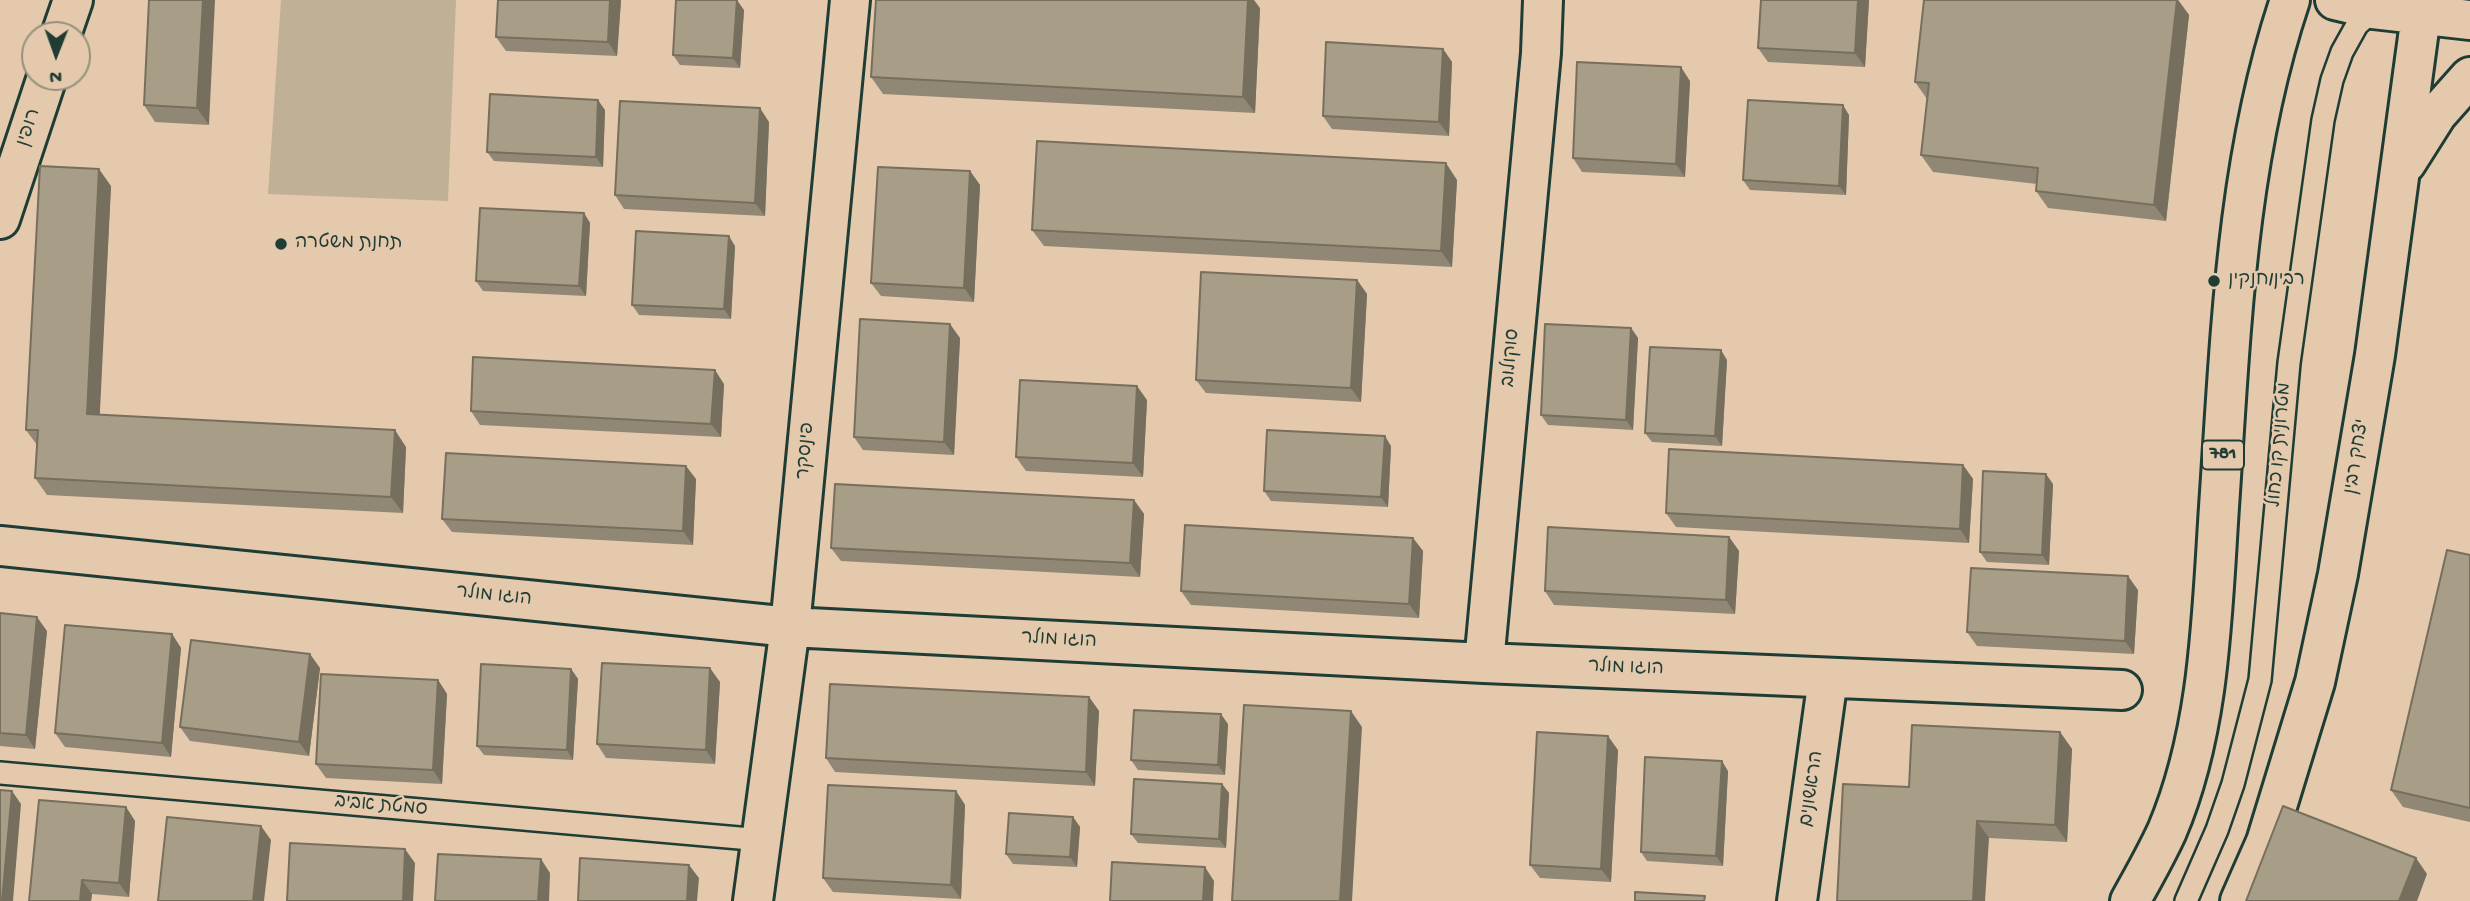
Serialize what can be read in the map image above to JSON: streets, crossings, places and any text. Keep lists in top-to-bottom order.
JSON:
{
  "streets": {
    "street": [
      "רופין",
      "סוקולוב",
      "פינסקר",
      "781",
      "יצחק רבין",
      "הוגו מולר",
      "הראשונים"
    ],
    "lane": ["מטרונית קו כחול", "סמטת אביב"]
  },
  "crossings": [
    ["סוקולוב", "הוגו מולר"],
    ["מטרונית קו כחול", "יצחק רבין"],
    ["פינסקר", "הוגו מולר"],
    ["פינסקר", "סמטת אביב"],
    ["הוגו מולר", "הראשונים"]
  ],
  "places": ["תחנת משטרה", "רבין/חנקין"],
  "north": "bottom"
}
